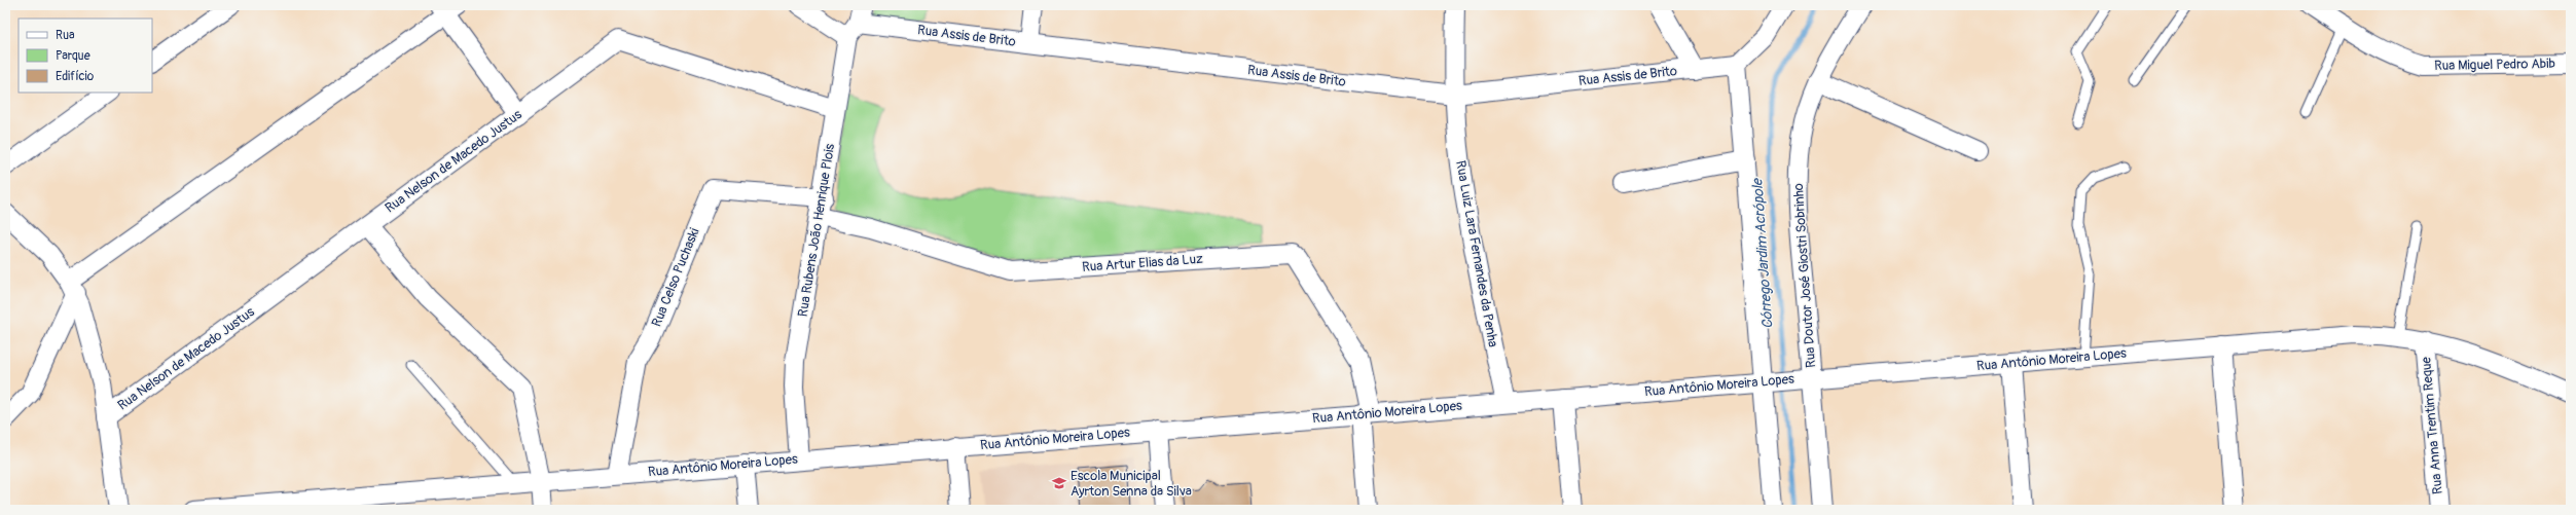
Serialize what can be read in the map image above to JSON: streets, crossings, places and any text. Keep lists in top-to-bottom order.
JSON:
{
  "streets": {
    "street": [
      "Rua Assis de Brito",
      "Rua Miguel Pedro Abib",
      "Rua Nelson de Macedo Justus",
      "Rua Rubens João Henrique Plois",
      "Rua Luiz Lara Fernandes da Penha",
      "Rua Artur Elias da Luz",
      "Rua Doutor José Giostri Sobrinho",
      "Rua Celso Puchaski",
      "Rua Antônio Moreira Lopes",
      "Rua Anna Trentim Reque"
    ]
  },
  "crossings": [
    ["Rua Assis de Brito", "Rua Rubens João Henrique Plois"],
    ["Rua Assis de Brito", "Rua Luiz Lara Fernandes da Penha"],
    ["Rua Nelson de Macedo Justus", "Rua Rubens João Henrique Plois"],
    ["Rua Rubens João Henrique Plois", "Rua Artur Elias da Luz"],
    ["Rua Rubens João Henrique Plois", "Rua Celso Puchaski"],
    ["Rua Rubens João Henrique Plois", "Rua Antônio Moreira Lopes"],
    ["Rua Luiz Lara Fernandes da Penha", "Rua Antônio Moreira Lopes"],
    ["Rua Artur Elias da Luz", "Rua Antônio Moreira Lopes"],
    ["Rua Doutor José Giostri Sobrinho", "Rua Antônio Moreira Lopes"],
    ["Rua Celso Puchaski", "Rua Antônio Moreira Lopes"],
    ["Rua Antônio Moreira Lopes", "Rua Anna Trentim Reque"]
  ],
  "water": ["Córrego Jardim Acrópole"],
  "places": {
    "school or university": ["Escola Municipal Ayrton Senna da Silva"]
  },
  "legend": ["Rua", "Parque", "Edifício"]
}
